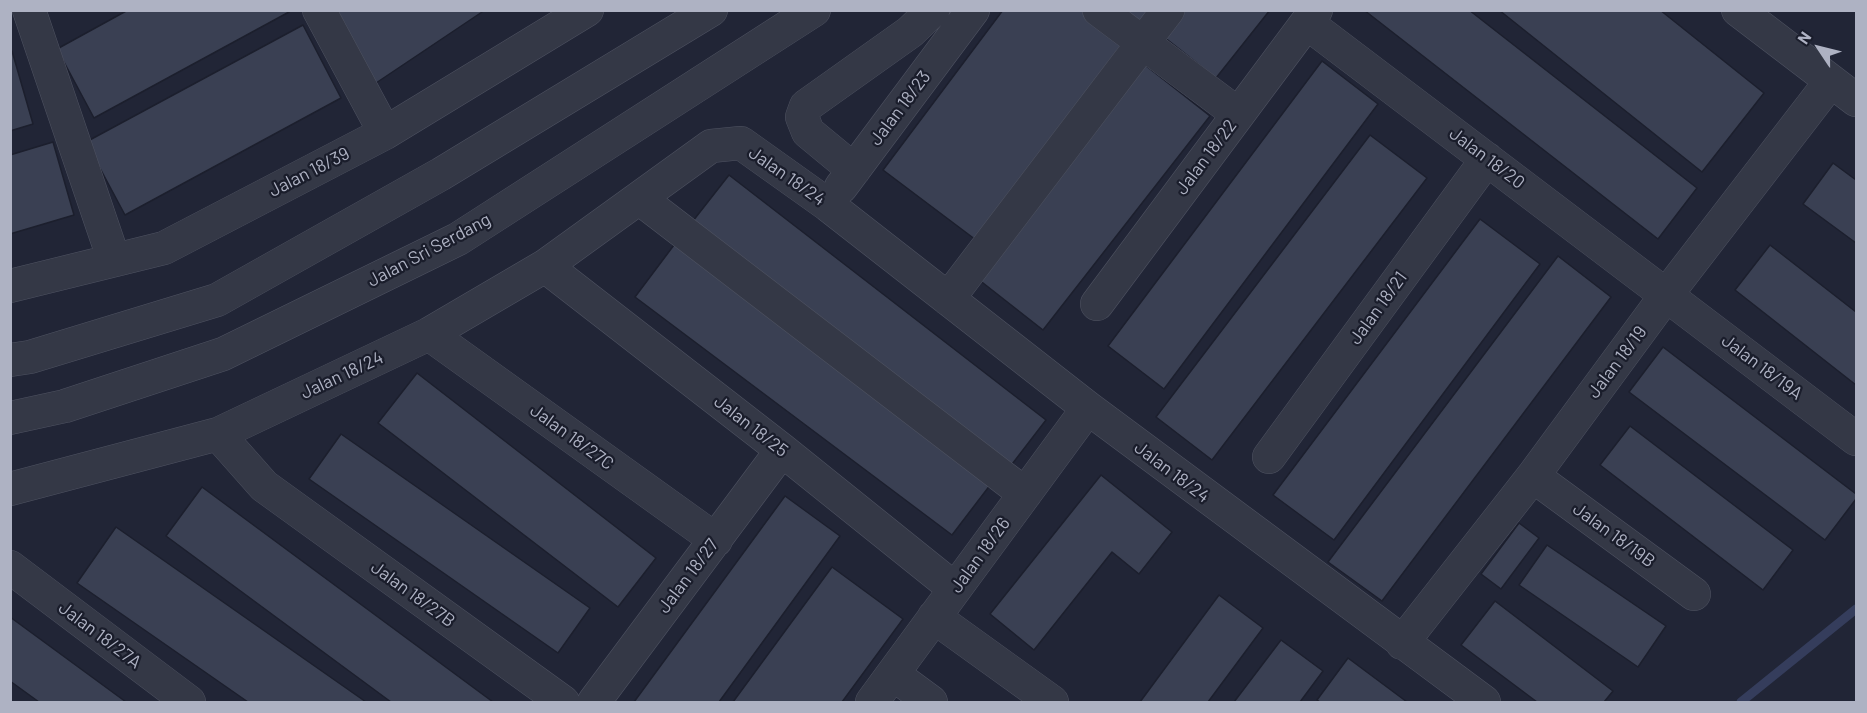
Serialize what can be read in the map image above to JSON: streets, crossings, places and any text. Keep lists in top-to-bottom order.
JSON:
{
  "streets": {
    "street": [
      "Jalan 18/23",
      "Jalan 18/22",
      "Jalan 18/20",
      "Jalan 18/39",
      "Jalan 18/24",
      "Jalan Sri Serdang",
      "Jalan 18/21",
      "Jalan 18/19",
      "Jalan 18/19A",
      "Jalan 18/25",
      "Jalan 18/27C",
      "Jalan 18/19B",
      "Jalan 18/26",
      "Jalan 18/27",
      "Jalan 18/27B",
      "Jalan 18/27A"
    ]
  },
  "crossings": [
    ["Jalan 18/23", "Jalan 18/24"],
    ["Jalan 18/22", "Jalan 18/20"],
    ["Jalan 18/20", "Jalan 18/21"],
    ["Jalan 18/20", "Jalan 18/19"],
    ["Jalan 18/20", "Jalan 18/19A"],
    ["Jalan 18/24", "Jalan 18/19"],
    ["Jalan 18/24", "Jalan 18/25"],
    ["Jalan 18/24", "Jalan 18/27C"],
    ["Jalan 18/24", "Jalan 18/26"],
    ["Jalan 18/24", "Jalan 18/27B"],
    ["Jalan 18/19", "Jalan 18/19A"],
    ["Jalan 18/19", "Jalan 18/19B"],
    ["Jalan 18/25", "Jalan 18/26"],
    ["Jalan 18/25", "Jalan 18/27"],
    ["Jalan 18/27C", "Jalan 18/27"]
  ],
  "north": "top left"
}
